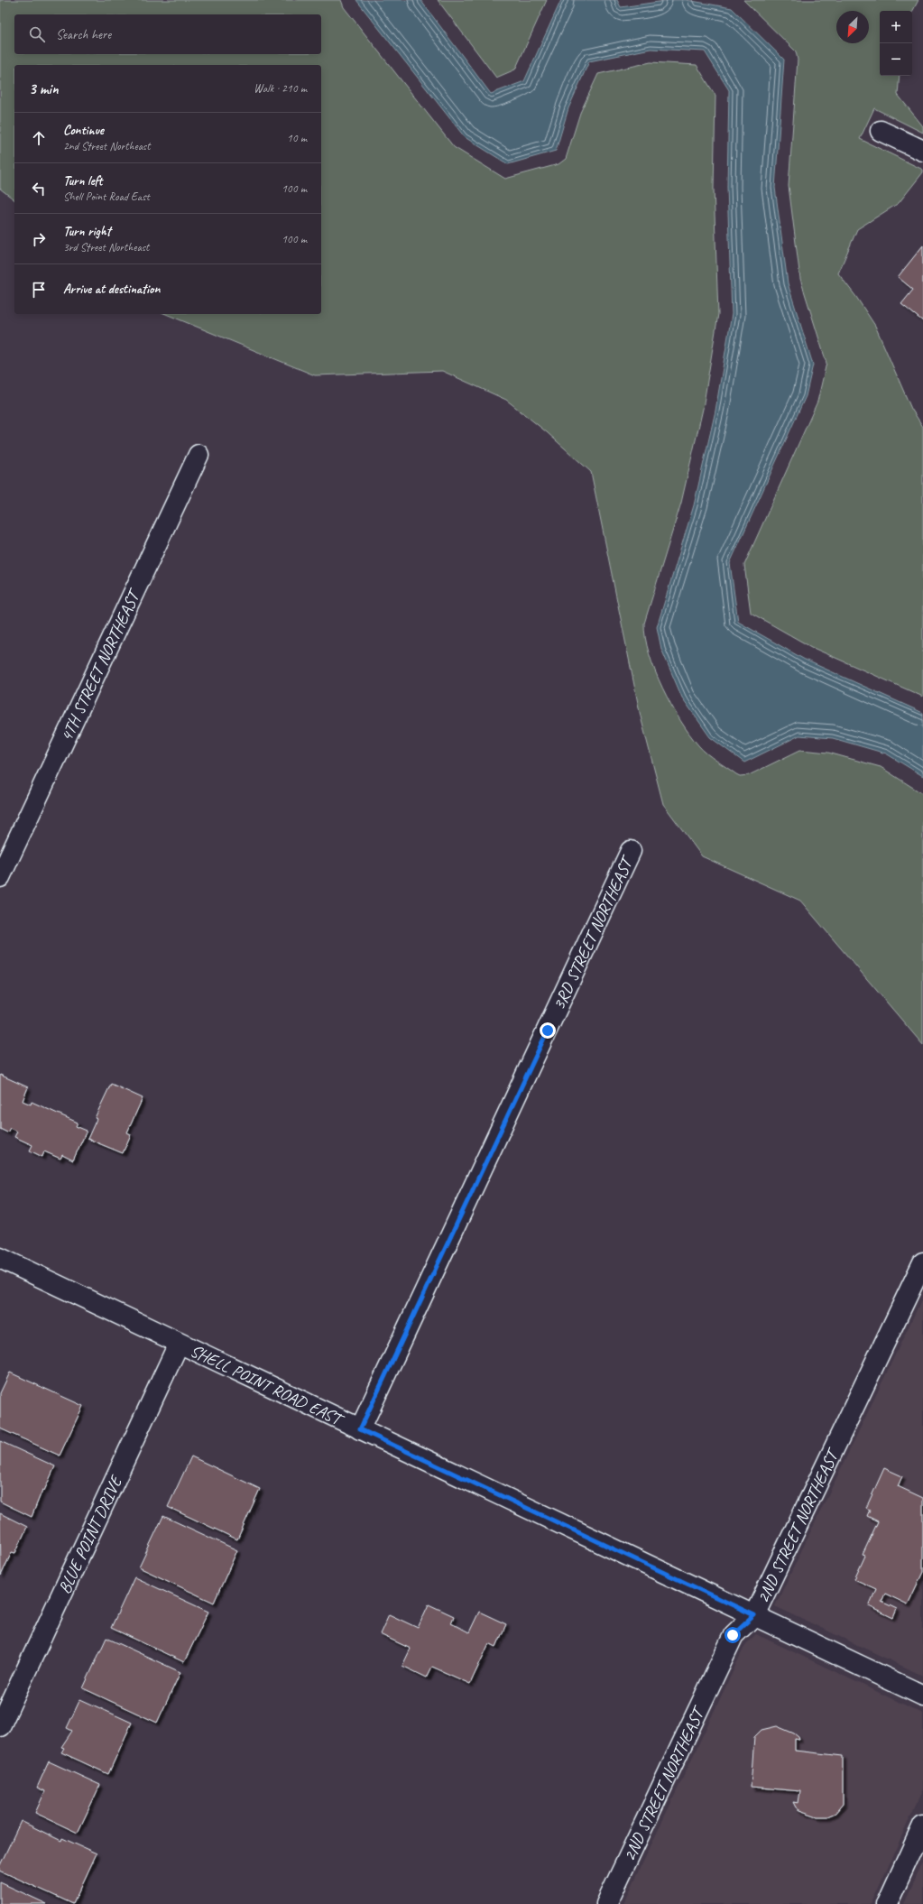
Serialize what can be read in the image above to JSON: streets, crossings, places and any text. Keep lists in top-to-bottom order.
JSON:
{
  "streets": {
    "street": [
      "4TH STREET NORTHEAST",
      "3RD STREET NORTHEAST",
      "SHELL POINT ROAD EAST",
      "2ND STREET NORTHEAST",
      "BLUE POINT DRIVE"
    ]
  },
  "crossings": [
    ["3RD STREET NORTHEAST", "SHELL POINT ROAD EAST"],
    ["SHELL POINT ROAD EAST", "2ND STREET NORTHEAST"],
    ["SHELL POINT ROAD EAST", "BLUE POINT DRIVE"]
  ],
  "north": "bottom left",
  "page": {
    "map_buttons": ["+", "−"],
    "search": "Search here",
    "heading": ["3 min", "Walk · 210 m"],
    "list": [
      ["Continue", "2nd Street Northeast", "10 m"],
      ["Turn left", "Shell Point Road East", "100 m"],
      ["Turn right", "3rd Street Northeast", "100 m"],
      "Arrive at destination"
    ]
  }
}
